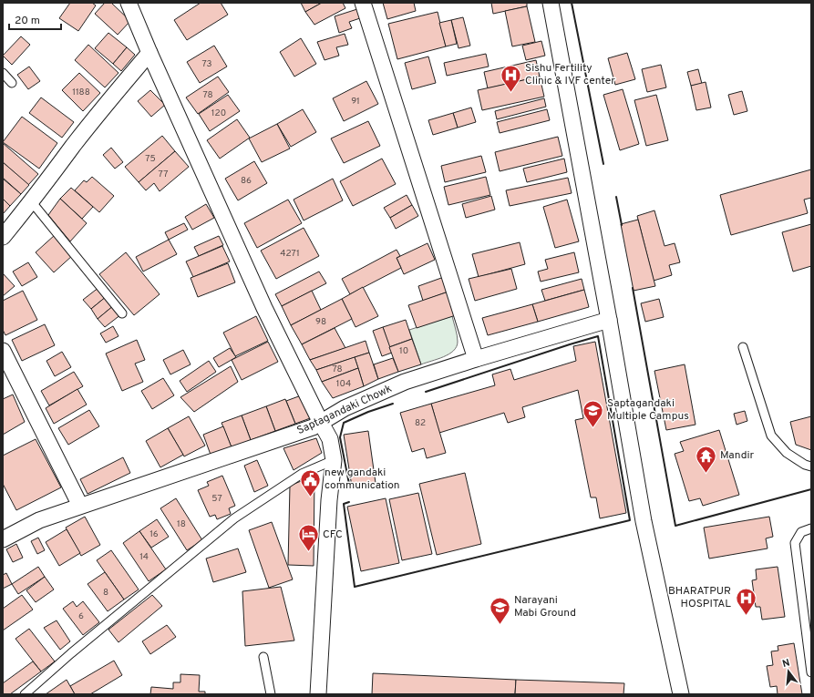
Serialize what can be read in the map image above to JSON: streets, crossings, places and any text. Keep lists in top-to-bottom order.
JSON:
{
  "streets": {
    "street": ["Saptagandaki Chowk"]
  },
  "places": {
    "hospital": ["Sishu Fertility Clinic & IVF center", "BHARATPUR HOSPITAL"],
    "school or university": ["Saptagandaki Multiple Campus", "Narayani Mabi Ground"],
    "temple": ["Mandir"],
    "public building": ["new gandaki communication"],
    "hotel": ["CFC"]
  },
  "house_numbers": [
    "73",
    "1188",
    "78",
    "91",
    "120",
    "75",
    "77",
    "86",
    "4271",
    "98",
    "10",
    "78",
    "104",
    "82",
    "57",
    "18",
    "16",
    "14",
    "8",
    "6"
  ],
  "scale_bar": "20 m",
  "north": "top"
}
